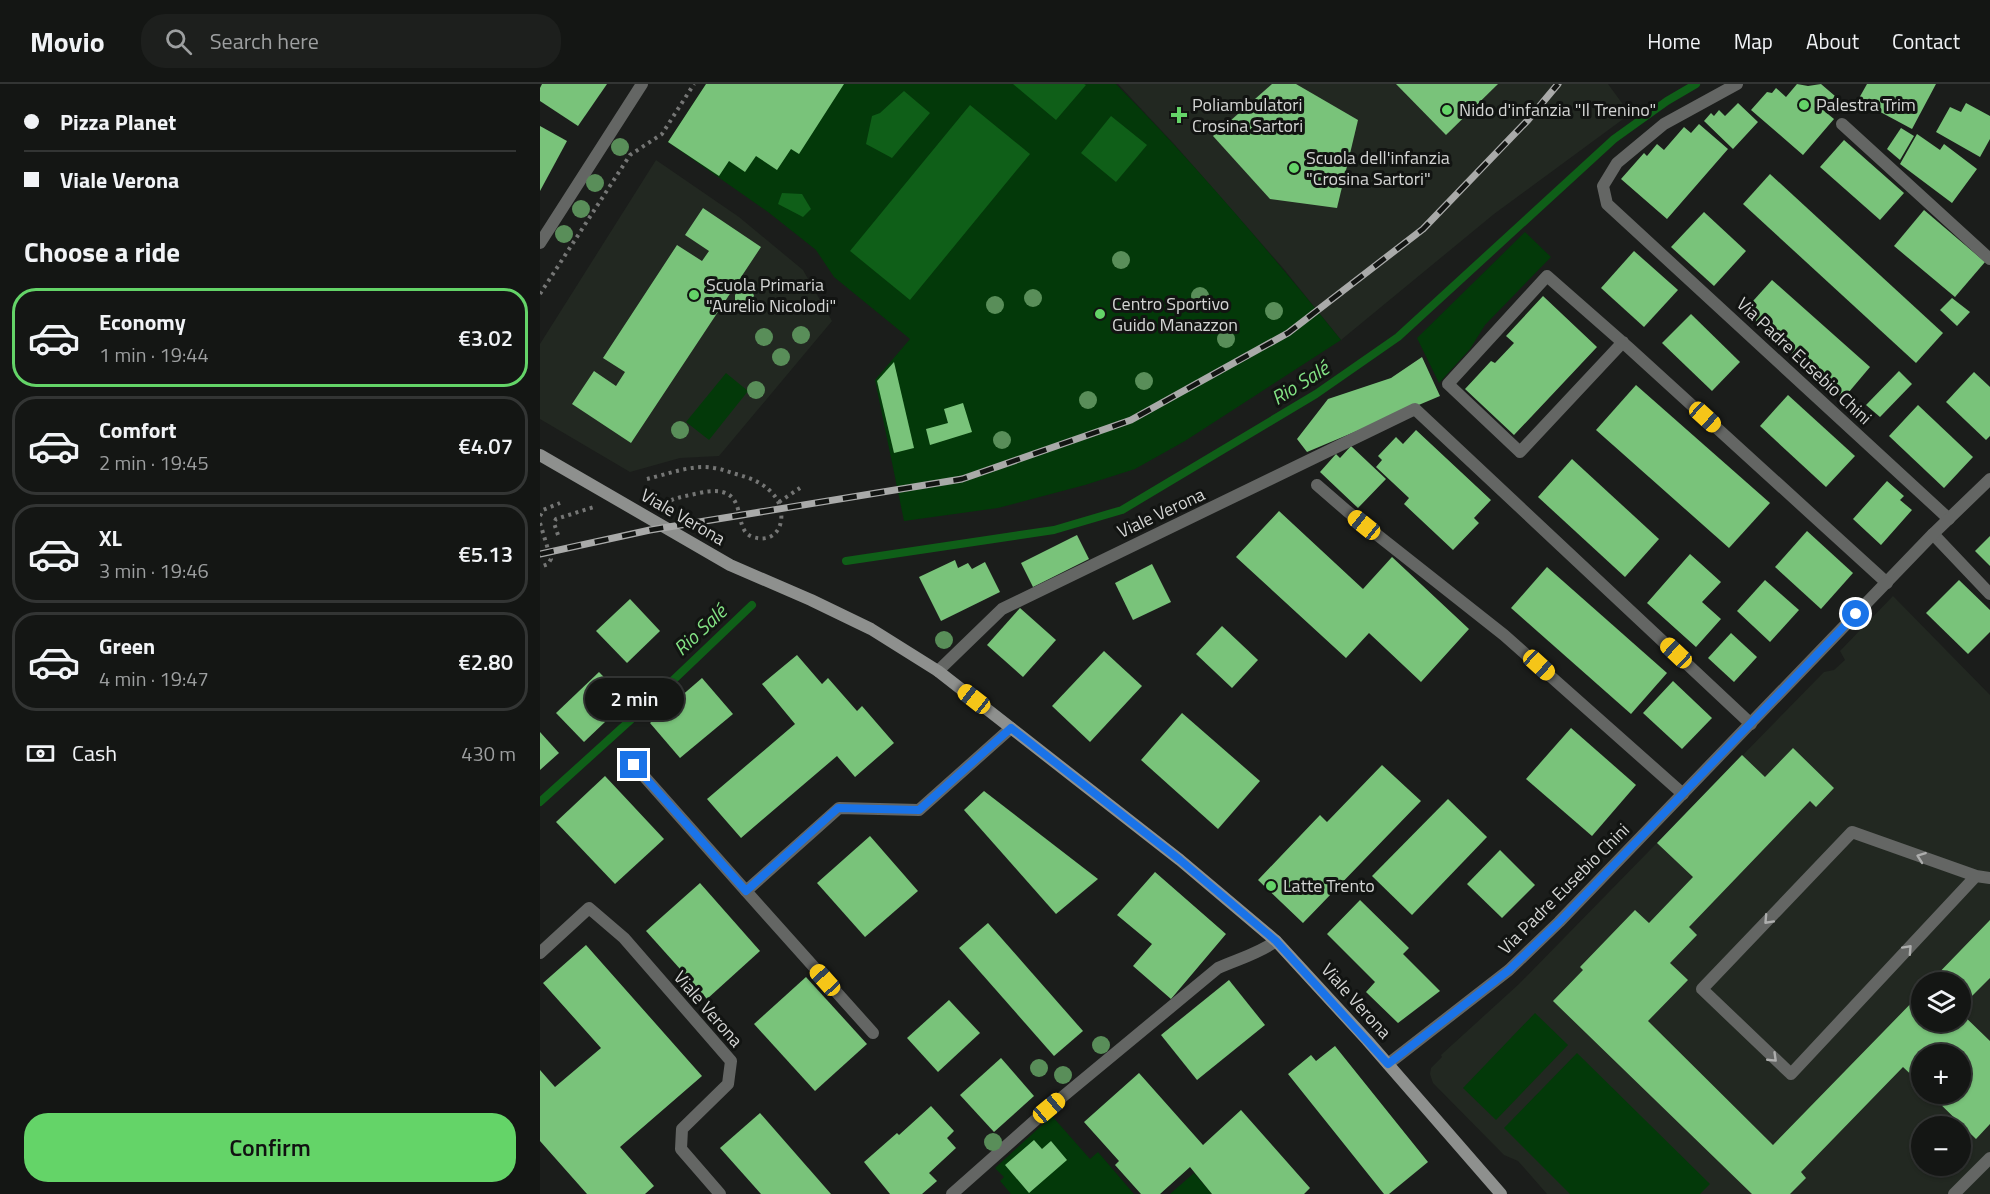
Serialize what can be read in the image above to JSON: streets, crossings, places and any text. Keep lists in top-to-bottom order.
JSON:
{
  "streets": {
    "main road": ["Viale Verona"],
    "street": ["Via Padre Eusebio Chini"]
  },
  "crossings": [
    ["Via Padre Eusebio Chini", "Viale Verona"]
  ],
  "water": ["Rio Salé"],
  "places": {
    "other": [
      "Palestra Trim",
      "Nido d'infanzia \"Il Trenino\"",
      "Scuola dell'infanzia \"Crosina Sartori\"",
      "Scuola Primaria \"Aurelio Nicolodi\"",
      "Centro Sportivo Guido Manazzon",
      "Latte Trento"
    ],
    "health": ["Poliambulatori Crosina Sartori"]
  },
  "page": {
    "header": "Movio",
    "search": "Search here",
    "nav": [
      "Home",
      "Map",
      "About",
      "Contact"
    ],
    "banner": ["Pizza Planet", "Viale Verona"],
    "heading": "Choose a ride",
    "list": [
      {
        "name": "Economy",
        "note": "1 min · 19:44",
        "value": "€3.02"
      },
      {
        "name": "Comfort",
        "note": "2 min · 19:45",
        "value": "€4.07"
      },
      {
        "name": "XL",
        "note": "3 min · 19:46",
        "value": "€5.13"
      },
      {
        "name": "Green",
        "note": "4 min · 19:47",
        "value": "€2.80"
      }
    ],
    "bubble": "2 min",
    "pay": ["Cash", "430 m"],
    "map_buttons": ["+", "−"],
    "buttons": "Confirm"
  }
}
